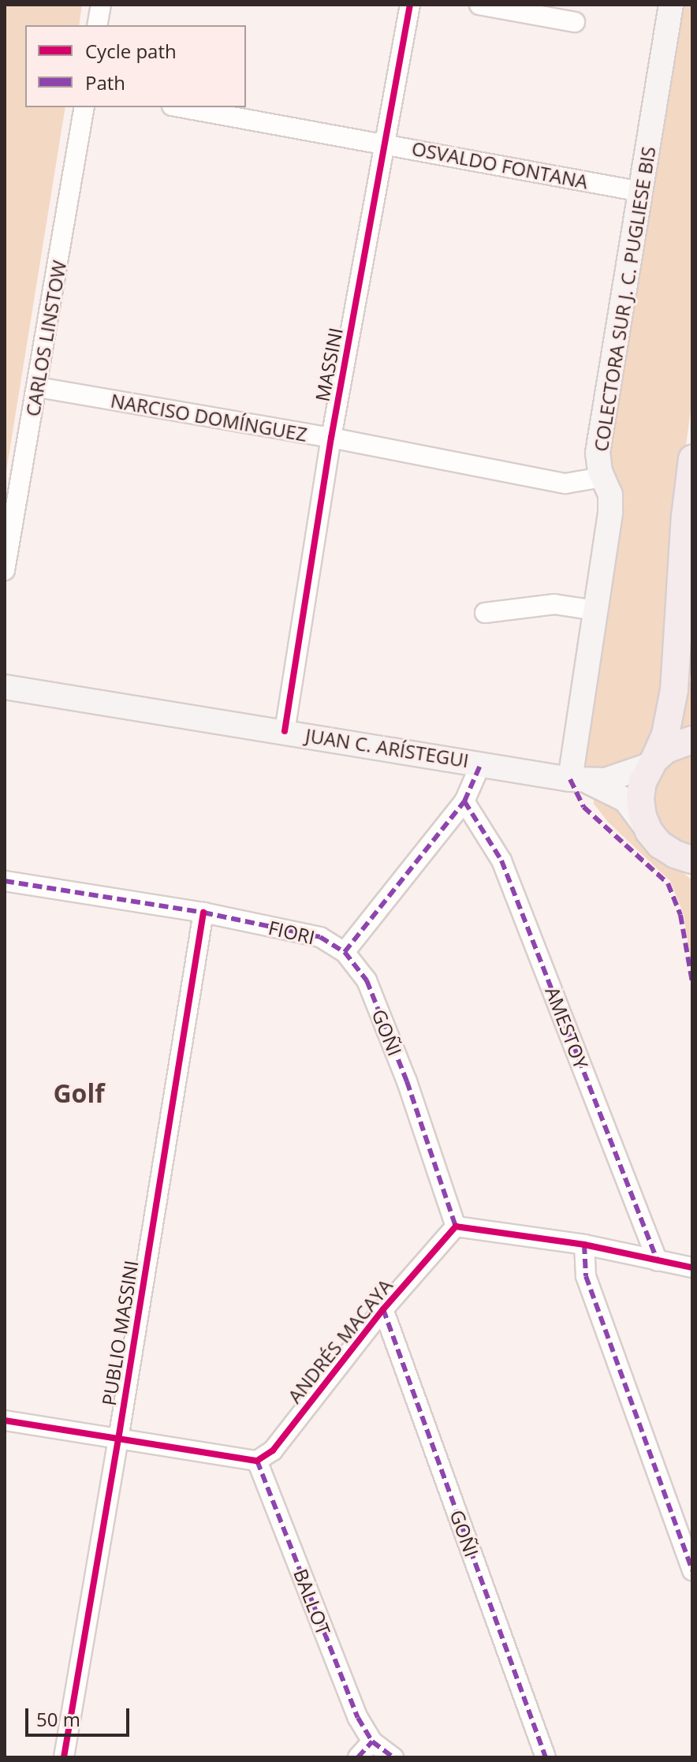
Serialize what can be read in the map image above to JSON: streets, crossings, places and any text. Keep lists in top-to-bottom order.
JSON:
{
  "streets": {
    "main road": ["COLECTORA SUR J. C. PUGLIESE BIS", "JUAN C. ARÍSTEGUI"],
    "street": [
      "OSVALDO FONTANA",
      "CARLOS LINSTOW",
      "MASSINI",
      "NARCISO DOMÍNGUEZ",
      "FIORI",
      "AMESTOY",
      "GOÑI",
      "PUBLIO MASSINI",
      "ANDRÉS MACAYA",
      "BALLOT"
    ]
  },
  "crossings": [
    ["OSVALDO FONTANA", "COLECTORA SUR J. C. PUGLIESE BIS"],
    ["OSVALDO FONTANA", "MASSINI"],
    ["COLECTORA SUR J. C. PUGLIESE BIS", "NARCISO DOMÍNGUEZ"],
    ["COLECTORA SUR J. C. PUGLIESE BIS", "JUAN C. ARÍSTEGUI"],
    ["CARLOS LINSTOW", "NARCISO DOMÍNGUEZ"],
    ["MASSINI", "NARCISO DOMÍNGUEZ"],
    ["MASSINI", "JUAN C. ARÍSTEGUI"],
    ["FIORI", "GOÑI"],
    ["FIORI", "PUBLIO MASSINI"],
    ["GOÑI", "ANDRÉS MACAYA"],
    ["ANDRÉS MACAYA", "BALLOT"]
  ],
  "districts": ["Golf"],
  "legend": ["Cycle path", "Path"],
  "scale_bar": "50 m"
}
